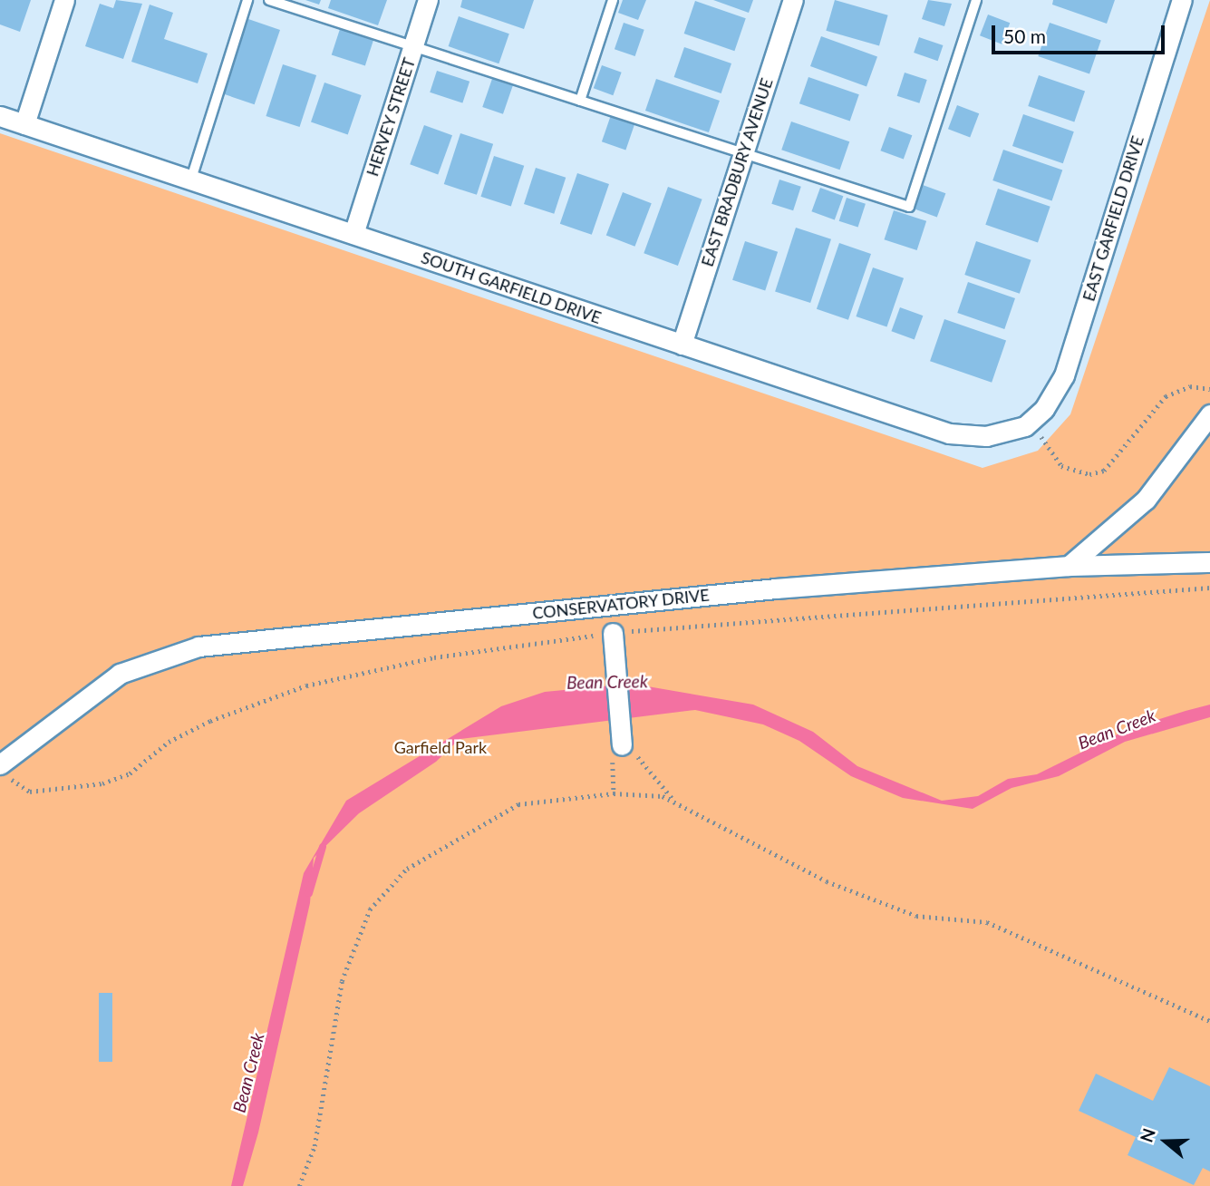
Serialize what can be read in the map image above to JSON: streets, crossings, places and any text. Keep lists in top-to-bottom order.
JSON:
{
  "streets": {
    "street": [
      "HERVEY STREET",
      "EAST BRADBURY AVENUE",
      "EAST GARFIELD DRIVE",
      "SOUTH GARFIELD DRIVE",
      "CONSERVATORY DRIVE"
    ]
  },
  "crossings": [
    ["HERVEY STREET", "SOUTH GARFIELD DRIVE"],
    ["EAST BRADBURY AVENUE", "SOUTH GARFIELD DRIVE"],
    ["EAST GARFIELD DRIVE", "SOUTH GARFIELD DRIVE"]
  ],
  "water": ["Bean Creek"],
  "parks": ["Garfield Park"],
  "scale_bar": "50 m",
  "north": "left"
}
